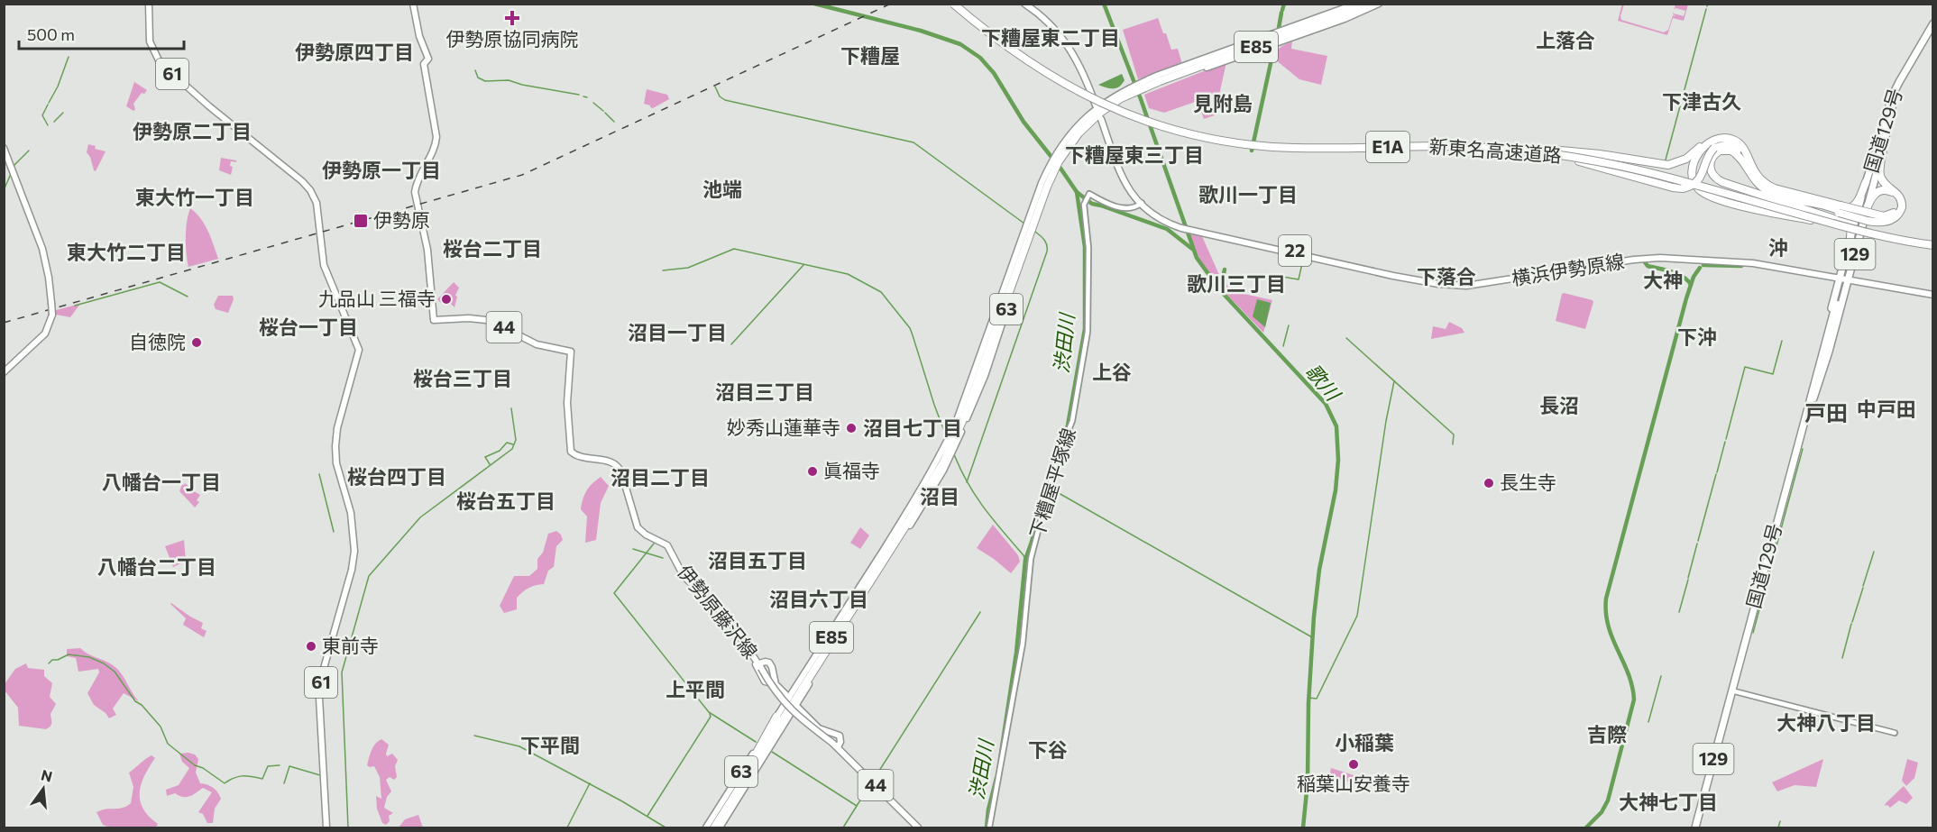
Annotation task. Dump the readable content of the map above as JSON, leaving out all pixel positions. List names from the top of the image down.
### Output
{
  "streets": {
    "highway": [
      "E85",
      "国道129号",
      "E1A",
      "新東名高速道路",
      "129"
    ],
    "main road": [
      "61",
      "22",
      "横浜伊勢原線",
      "63",
      "44",
      "下糟屋平塚線",
      "伊勢原藤沢線"
    ]
  },
  "crossings": [
    ["E85", "63"],
    ["国道129号", "129"],
    ["129", "横浜伊勢原線"],
    ["横浜伊勢原線", "下糟屋平塚線"]
  ],
  "districts": [
    "下糟屋東二丁目",
    "上落合",
    "伊勢原四丁目",
    "下糟屋",
    "下津古久",
    "見附島",
    "伊勢原二丁目",
    "下糟屋東三丁目",
    "伊勢原一丁目",
    "池端",
    "歌川一丁目",
    "東大竹一丁目",
    "沖",
    "桜台二丁目",
    "東大竹二丁目",
    "下落合",
    "大神",
    "歌川三丁目",
    "桜台一丁目",
    "沼目一丁目",
    "下沖",
    "上谷",
    "桜台三丁目",
    "沼目三丁目",
    "長沼",
    "中戸田",
    "戸田",
    "沼目七丁目",
    "桜台四丁目",
    "沼目二丁目",
    "八幡台一丁目",
    "沼目",
    "桜台五丁目",
    "沼目五丁目",
    "八幡台二丁目",
    "沼目六丁目",
    "上平間",
    "大神八丁目",
    "吉際",
    "小稲葉",
    "下平間",
    "下谷",
    "大神七丁目"
  ],
  "water": ["渋田川", "歌川"],
  "places": {
    "health": ["伊勢原協同病院"],
    "transit": ["伊勢原"],
    "other": [
      "九品山 三福寺",
      "自徳院",
      "妙秀山蓮華寺",
      "眞福寺",
      "長生寺",
      "東前寺",
      "稲葉山安養寺"
    ]
  },
  "scale_bar": "500 m",
  "north": "top"
}
